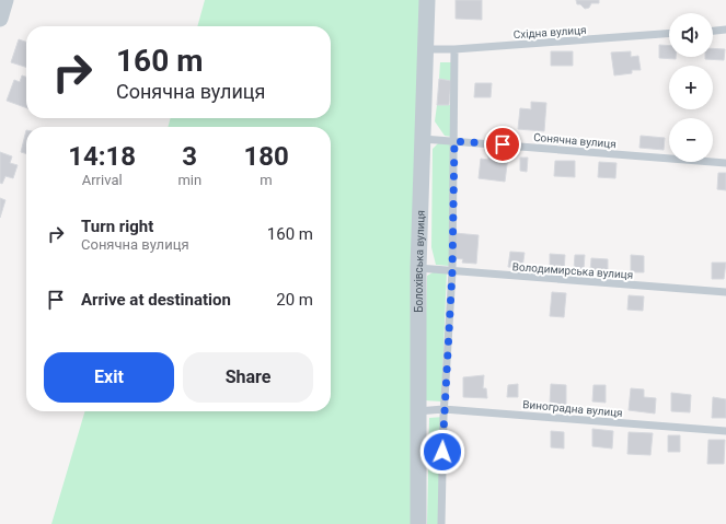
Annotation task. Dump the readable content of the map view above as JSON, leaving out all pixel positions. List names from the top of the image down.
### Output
{
  "streets": {
    "street": ["Болохівська вулиця"],
    "lane": [
      "Східна вулиця",
      "Сонячна вулиця",
      "Володимирська вулиця",
      "Виноградна вулиця"
    ]
  },
  "crossings": [
    ["Східна вулиця", "Болохівська вулиця"],
    ["Сонячна вулиця", "Болохівська вулиця"],
    ["Болохівська вулиця", "Володимирська вулиця"],
    ["Болохівська вулиця", "Виноградна вулиця"]
  ],
  "page": {
    "map_buttons": ["+", "−"],
    "turn": ["160 m", "Сонячна вулиця"],
    "eta": [
      "14:18",
      "Arrival",
      "3",
      "min",
      "180",
      "m"
    ],
    "list": [
      {
        "name": "Turn right",
        "note": "Сонячна вулиця",
        "value": "160 m"
      },
      {
        "name": "Arrive at destination",
        "value": "20 m"
      }
    ],
    "buttons": ["Exit", "Share"]
  }
}
